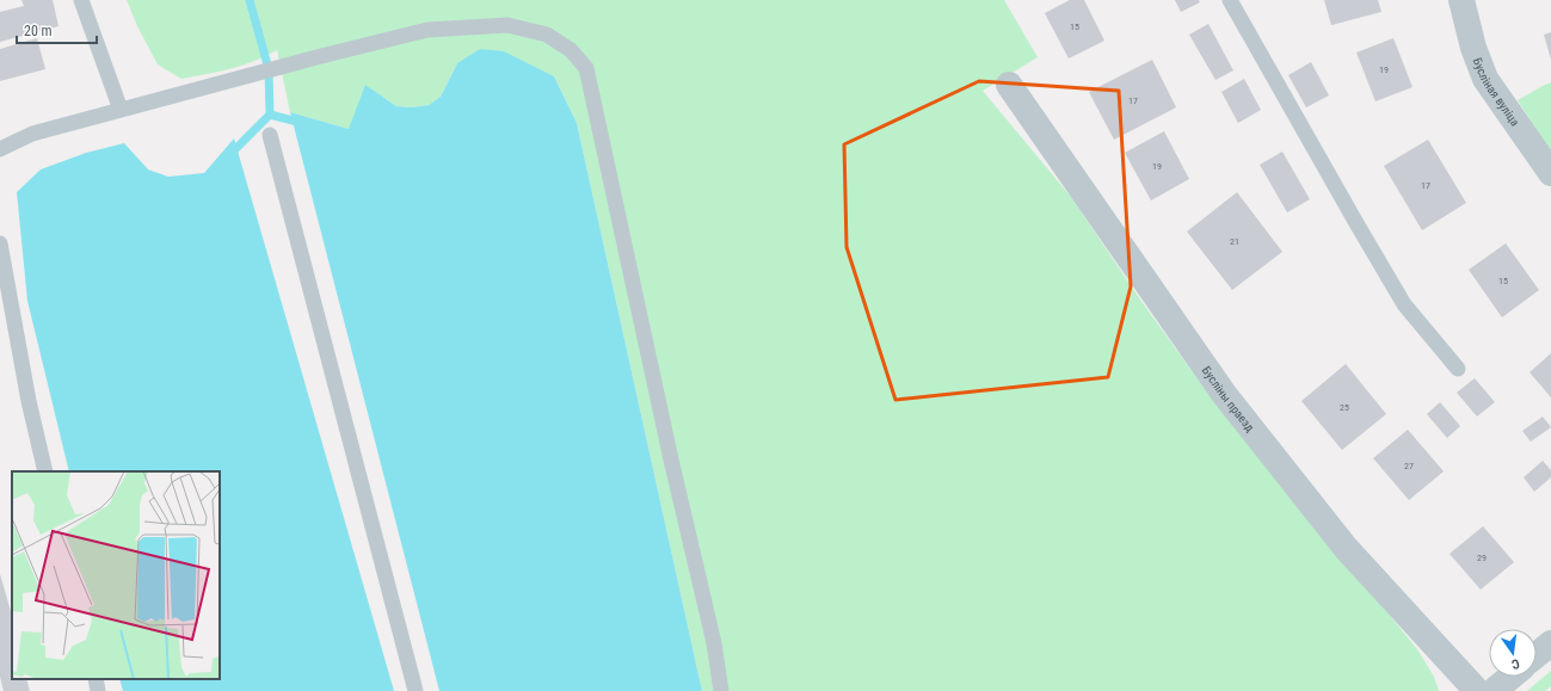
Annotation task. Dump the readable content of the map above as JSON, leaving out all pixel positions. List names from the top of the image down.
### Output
{
  "streets": {
    "street": ["Бусліная вуліца", "Бусліны праезд"]
  },
  "house_numbers": [
    "15",
    "19",
    "17",
    "19",
    "17",
    "21",
    "15",
    "25",
    "27",
    "29"
  ],
  "scale_bar": "20 m",
  "north": "bottom"
}
